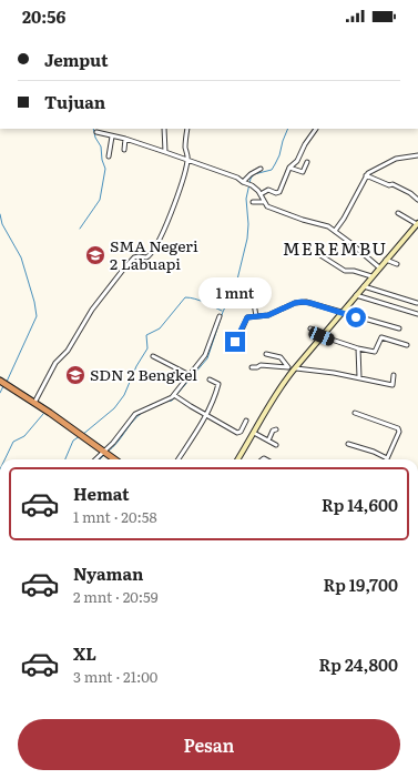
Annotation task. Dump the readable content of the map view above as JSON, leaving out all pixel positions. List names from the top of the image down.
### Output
{
  "districts": ["MEREMBU"],
  "places": {
    "school or university": ["SMA Negeri 2 Labuapi", "SDN 2 Bengkel"]
  },
  "page": {
    "status": "20:56",
    "banner": ["Jemput", "Tujuan"],
    "bubble": "1 mnt",
    "list": [
      {
        "name": "Hemat",
        "note": "1 mnt · 20:58",
        "value": "Rp 14,600"
      },
      {
        "name": "Nyaman",
        "note": "2 mnt · 20:59",
        "value": "Rp 19,700"
      },
      {
        "name": "XL",
        "note": "3 mnt · 21:00",
        "value": "Rp 24,800"
      }
    ],
    "buttons": "Pesan"
  }
}
